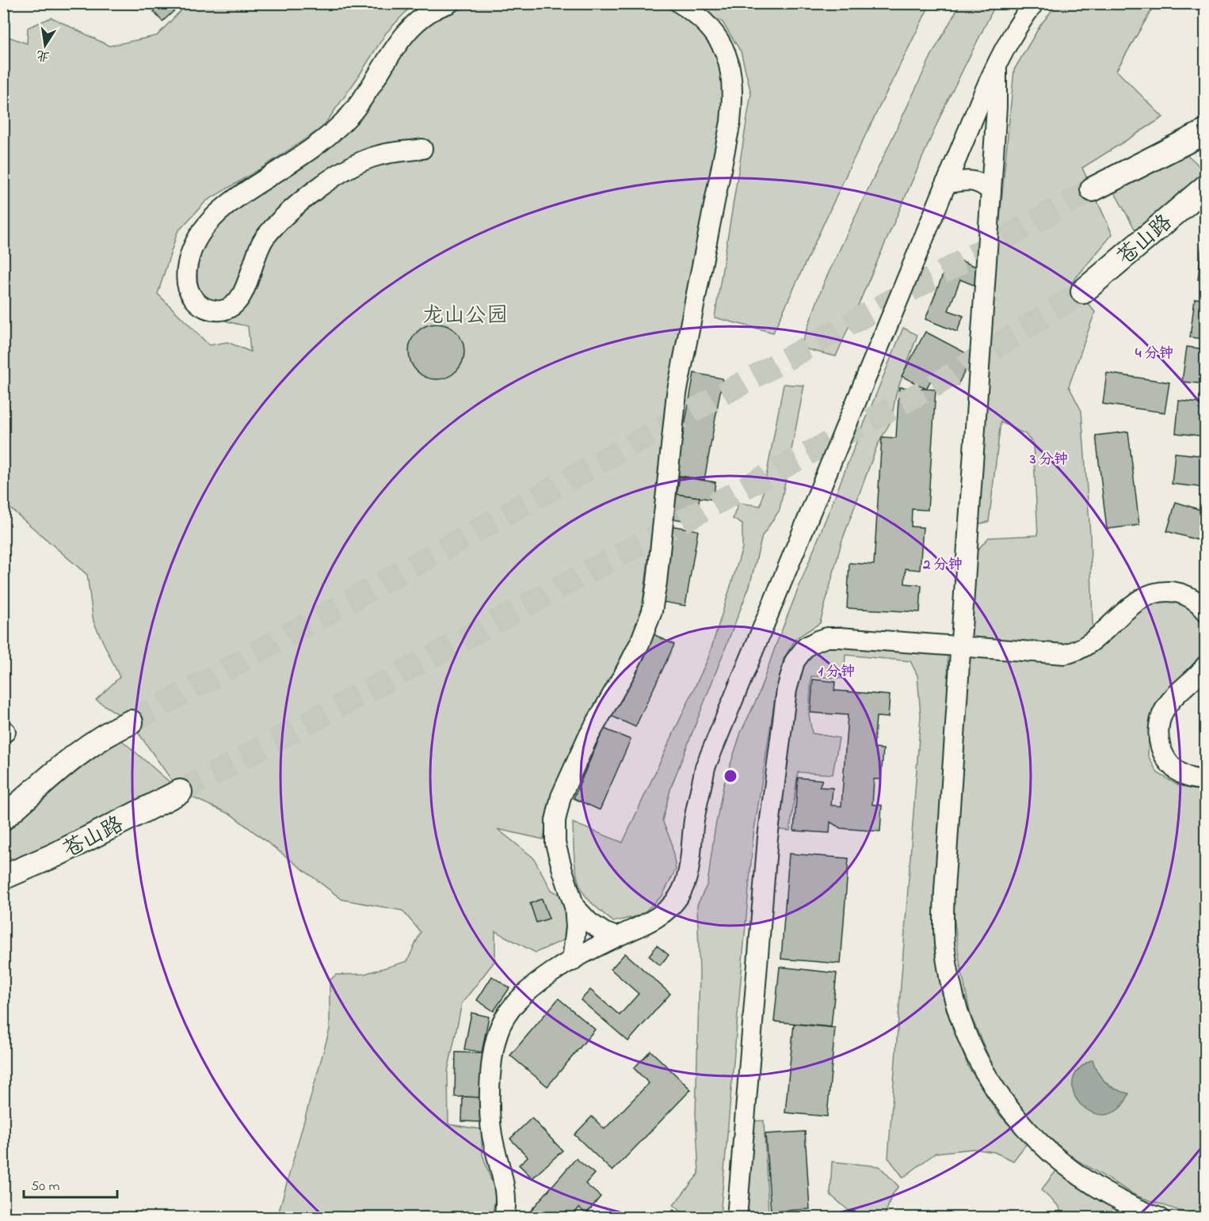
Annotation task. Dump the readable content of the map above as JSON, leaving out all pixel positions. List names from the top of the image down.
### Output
{
  "streets": {
    "main road": ["苍山路"]
  },
  "parks": ["龙山公园"],
  "scale_bar": "50 m",
  "north": "bottom",
  "rings": [
    "4 分钟",
    "3 分钟",
    "2 分钟",
    "1 分钟"
  ]
}
